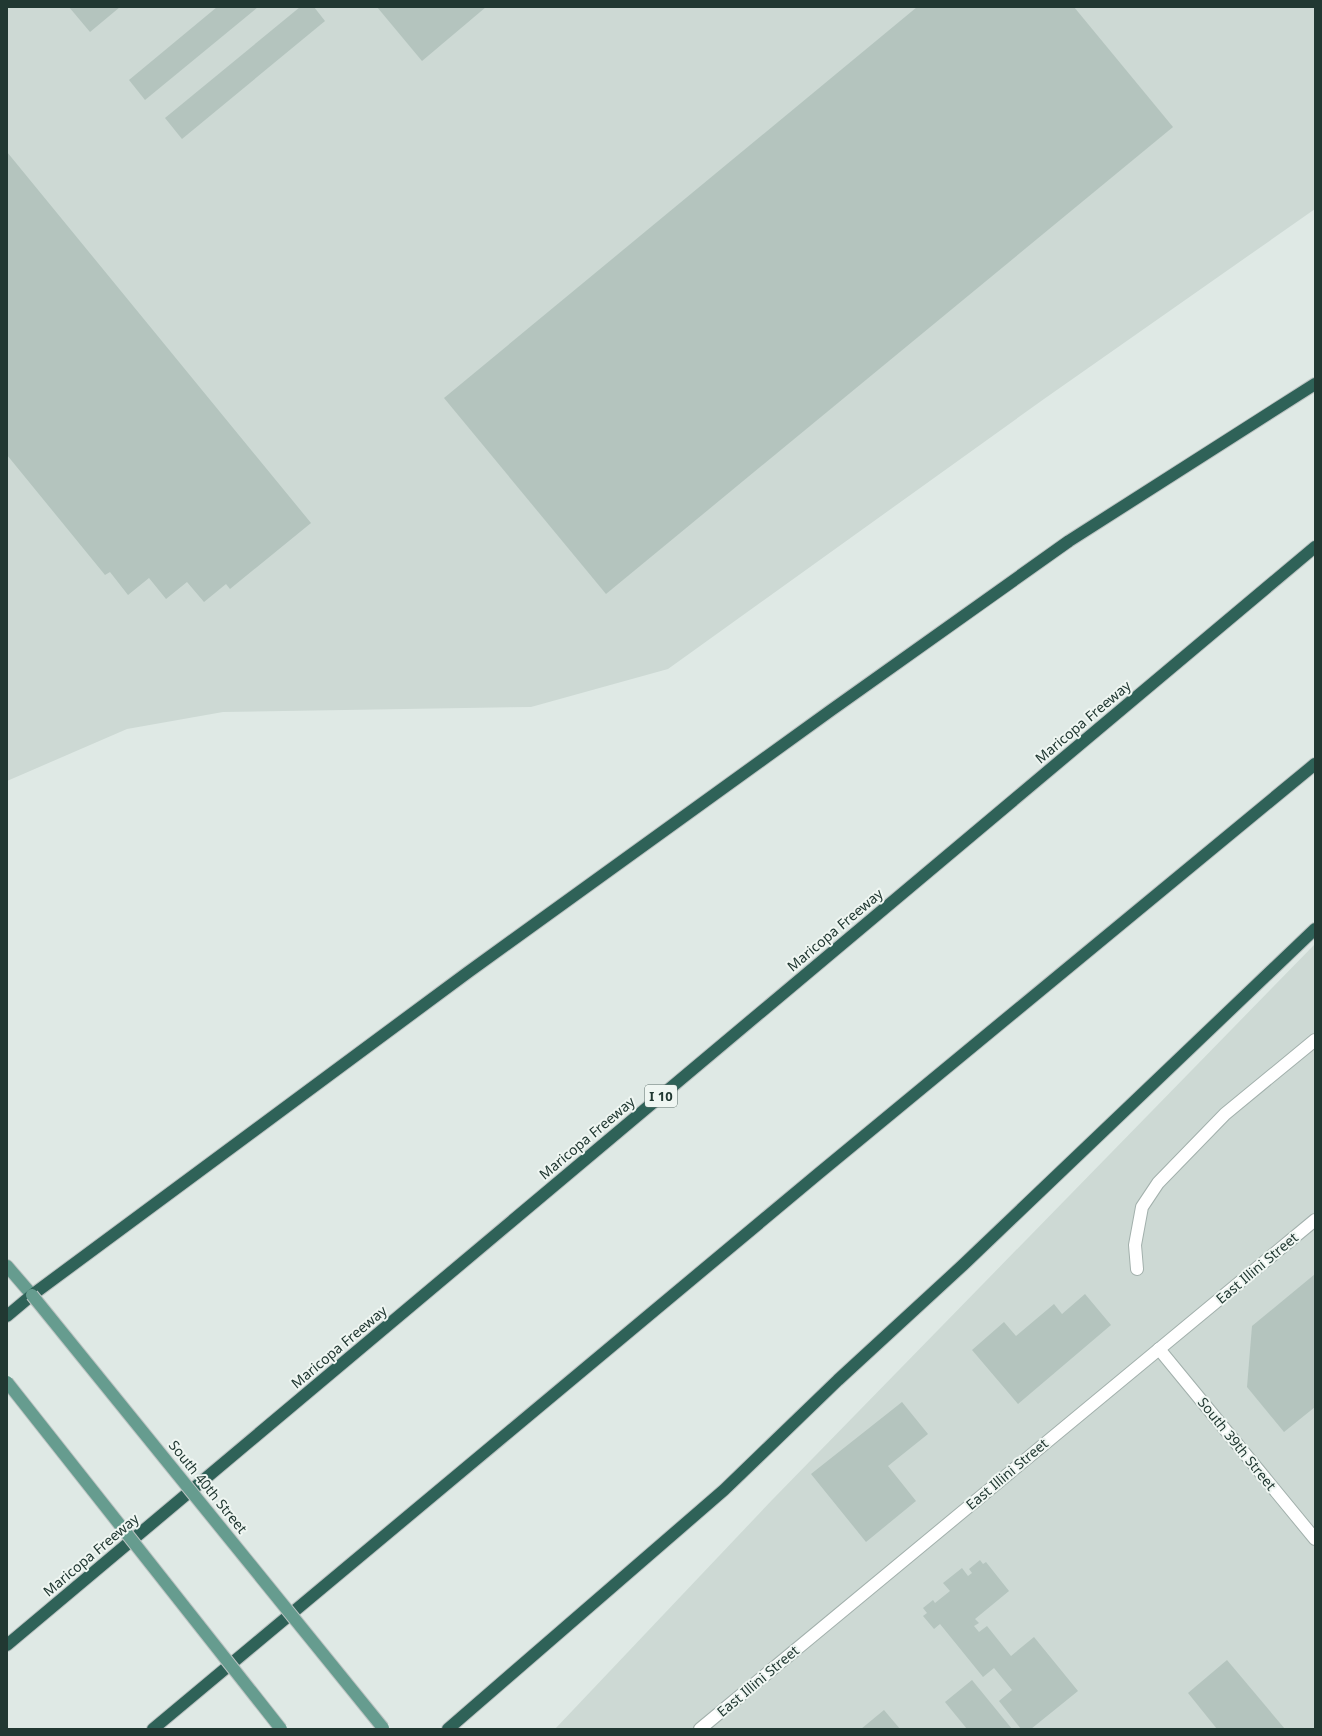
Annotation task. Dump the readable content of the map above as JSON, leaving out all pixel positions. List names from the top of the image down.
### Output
{
  "streets": {
    "highway": ["Maricopa Freeway", "I 10"],
    "main road": ["South 40th Street"],
    "street": ["East Illini Street", "South 39th Street"]
  },
  "crossings": [
    ["East Illini Street", "South 39th Street"]
  ]
}
